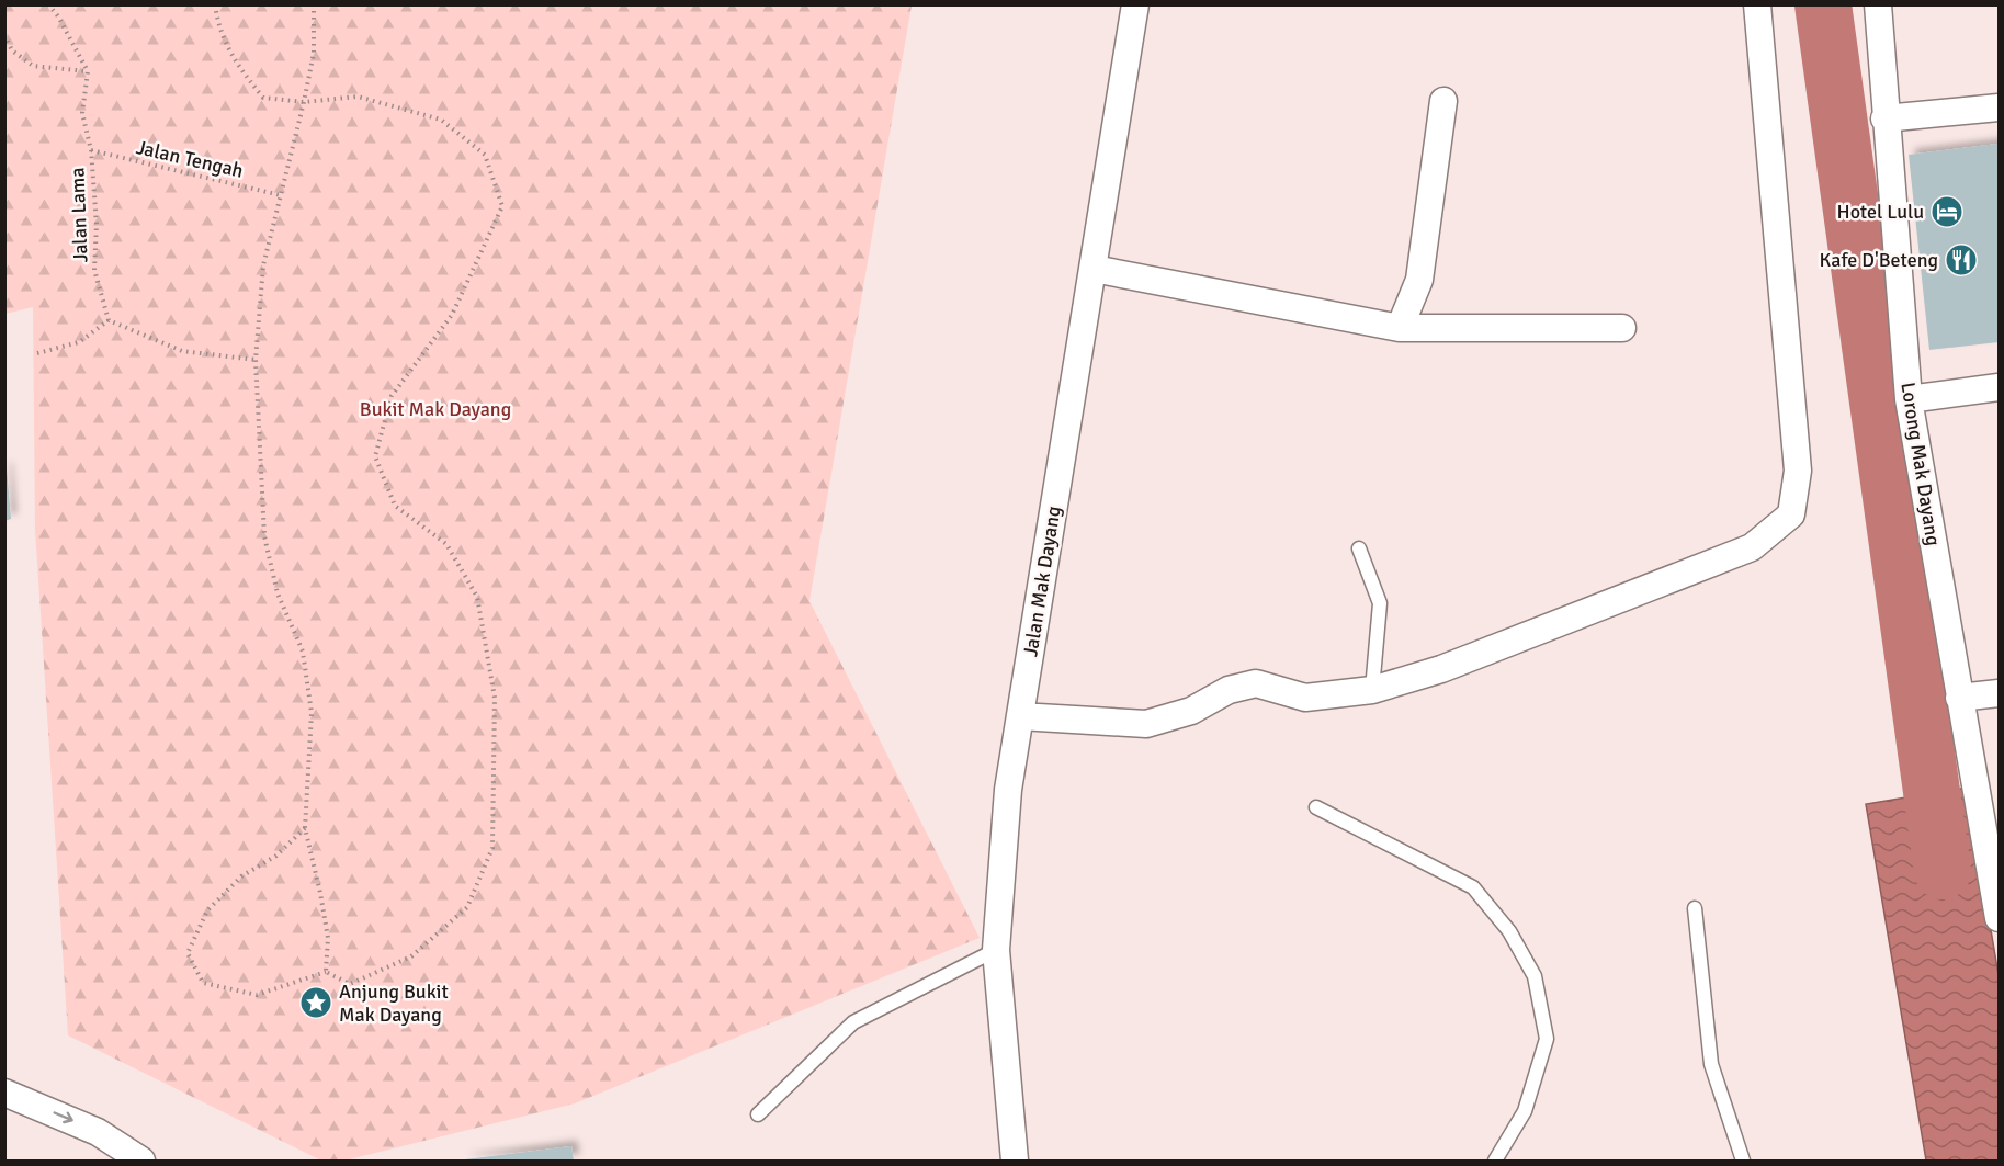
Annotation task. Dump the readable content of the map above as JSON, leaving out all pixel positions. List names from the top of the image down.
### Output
{
  "streets": {
    "street": ["Lorong Mak Dayang", "Jalan Mak Dayang"],
    "path": ["Jalan Tengah", "Jalan Lama"]
  },
  "crossings": [
    ["Jalan Tengah", "Jalan Lama"]
  ],
  "parks": ["Bukit Mak Dayang"],
  "places": {
    "hotel": ["Hotel Lulu"],
    "restaurant": ["Kafe D'Beteng"],
    "place": ["Anjung Bukit Mak Dayang"]
  }
}
